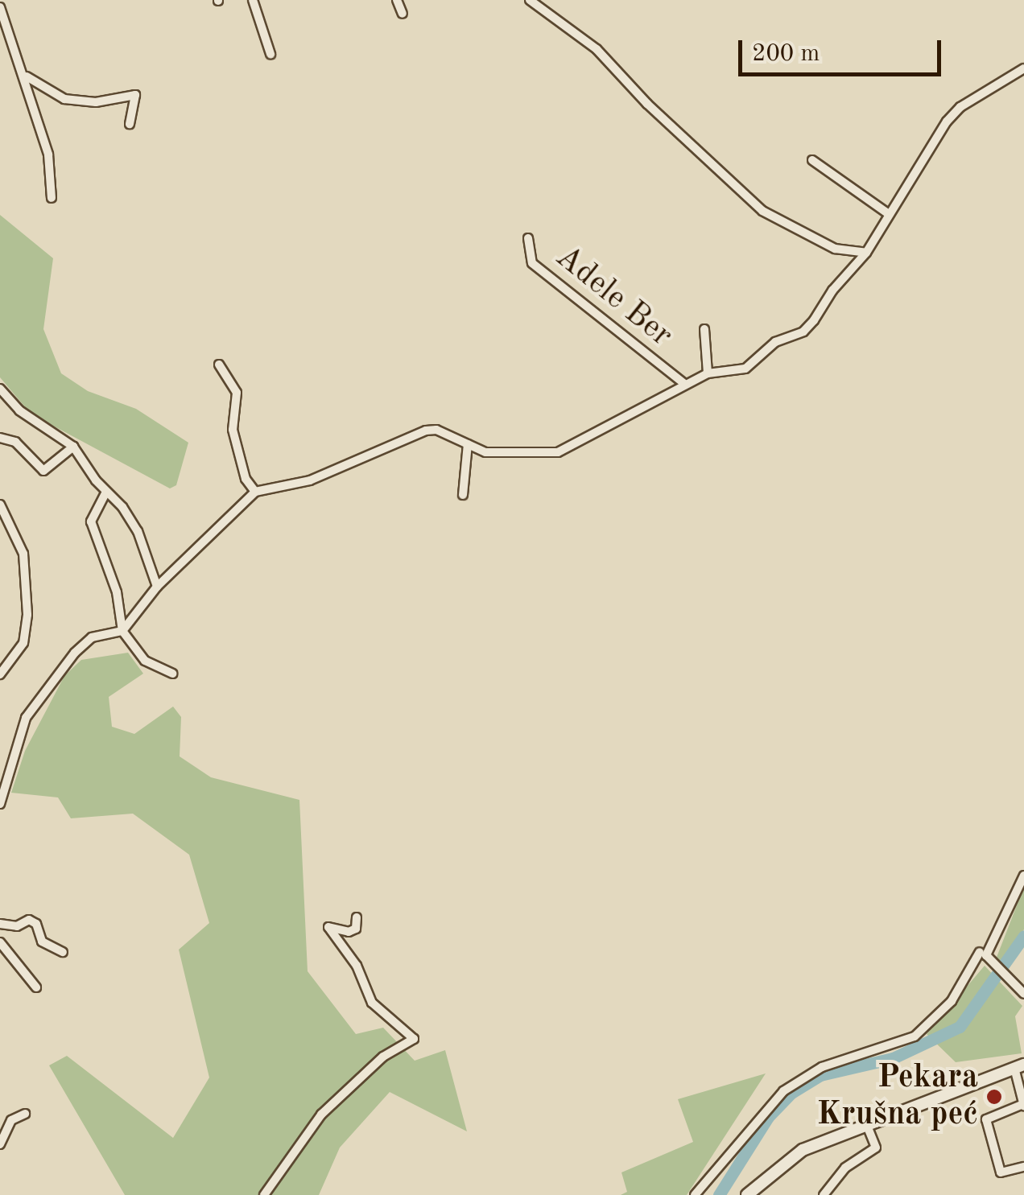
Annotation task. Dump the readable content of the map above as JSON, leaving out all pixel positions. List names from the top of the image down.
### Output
{
  "streets": {
    "street": ["Adele Ber"]
  },
  "places": ["Pekara Krušna peć"],
  "scale_bar": "200 m"
}
